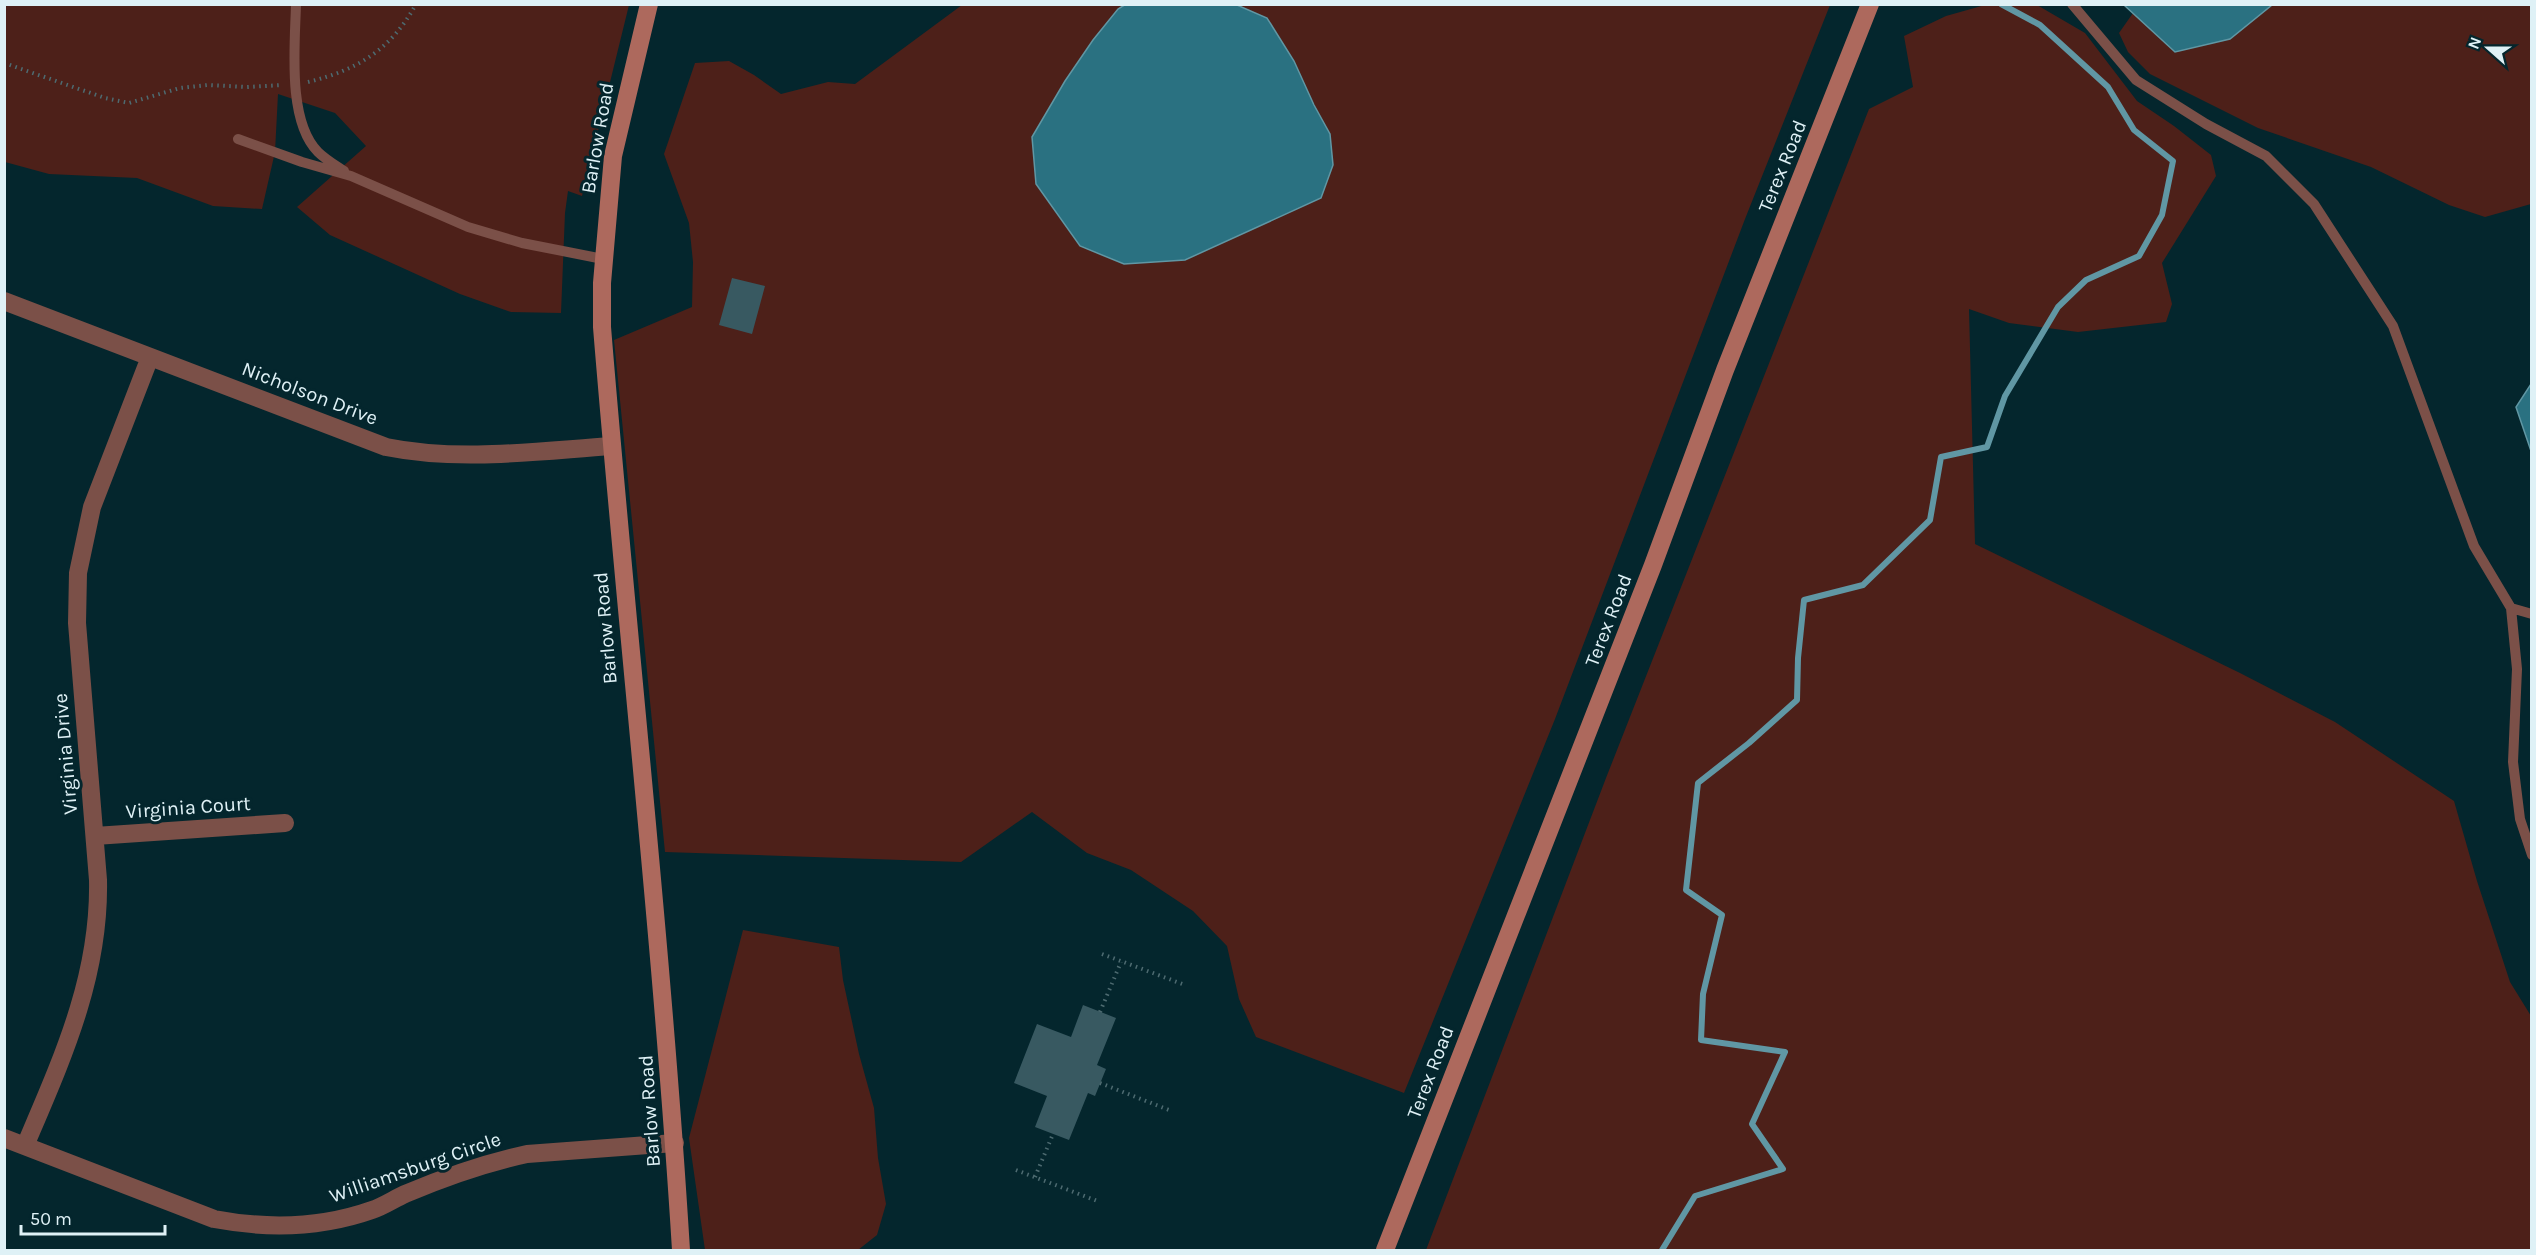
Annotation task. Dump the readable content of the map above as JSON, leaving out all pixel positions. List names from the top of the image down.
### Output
{
  "streets": {
    "main road": ["Barlow Road", "Terex Road"],
    "street": [
      "Nicholson Drive",
      "Virginia Drive",
      "Virginia Court",
      "Williamsburg Circle"
    ]
  },
  "crossings": [
    ["Barlow Road", "Nicholson Drive"],
    ["Barlow Road", "Williamsburg Circle"],
    ["Nicholson Drive", "Virginia Drive"],
    ["Virginia Drive", "Virginia Court"],
    ["Virginia Drive", "Williamsburg Circle"]
  ],
  "scale_bar": "50 m",
  "north": "left"
}
